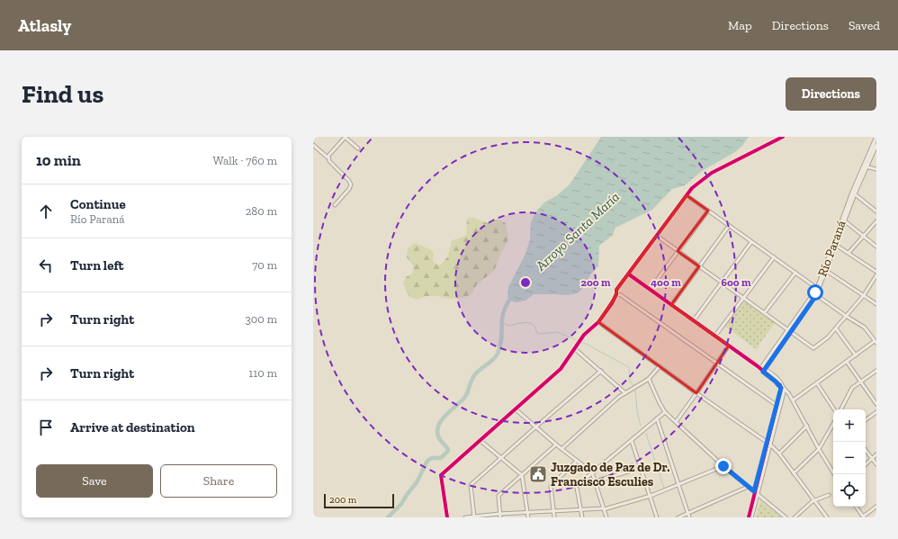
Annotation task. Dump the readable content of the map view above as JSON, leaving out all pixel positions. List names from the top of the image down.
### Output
{
  "streets": {
    "street": ["Río Paraná"]
  },
  "water": ["Arroyo Santa María"],
  "places": {
    "public building": ["Juzgado de Paz de Dr. Francisco Esculies"]
  },
  "scale_bar": "200 m",
  "page": {
    "header": "Atlasly",
    "nav": ["Map", "Directions", "Saved"],
    "buttons": [
      "Directions",
      ["Save", "Share"]
    ],
    "title": "Find us",
    "heading": ["10 min", "Walk · 760 m"],
    "list": [
      ["Continue", "Río Paraná", "280 m"],
      ["Turn left", "70 m"],
      ["Turn right", "300 m"],
      ["Turn right", "110 m"],
      "Arrive at destination"
    ],
    "map_buttons": ["+", "−"],
    "scale": "200 m"
  },
  "rings": ["200 m", "400 m", "600 m"]
}
